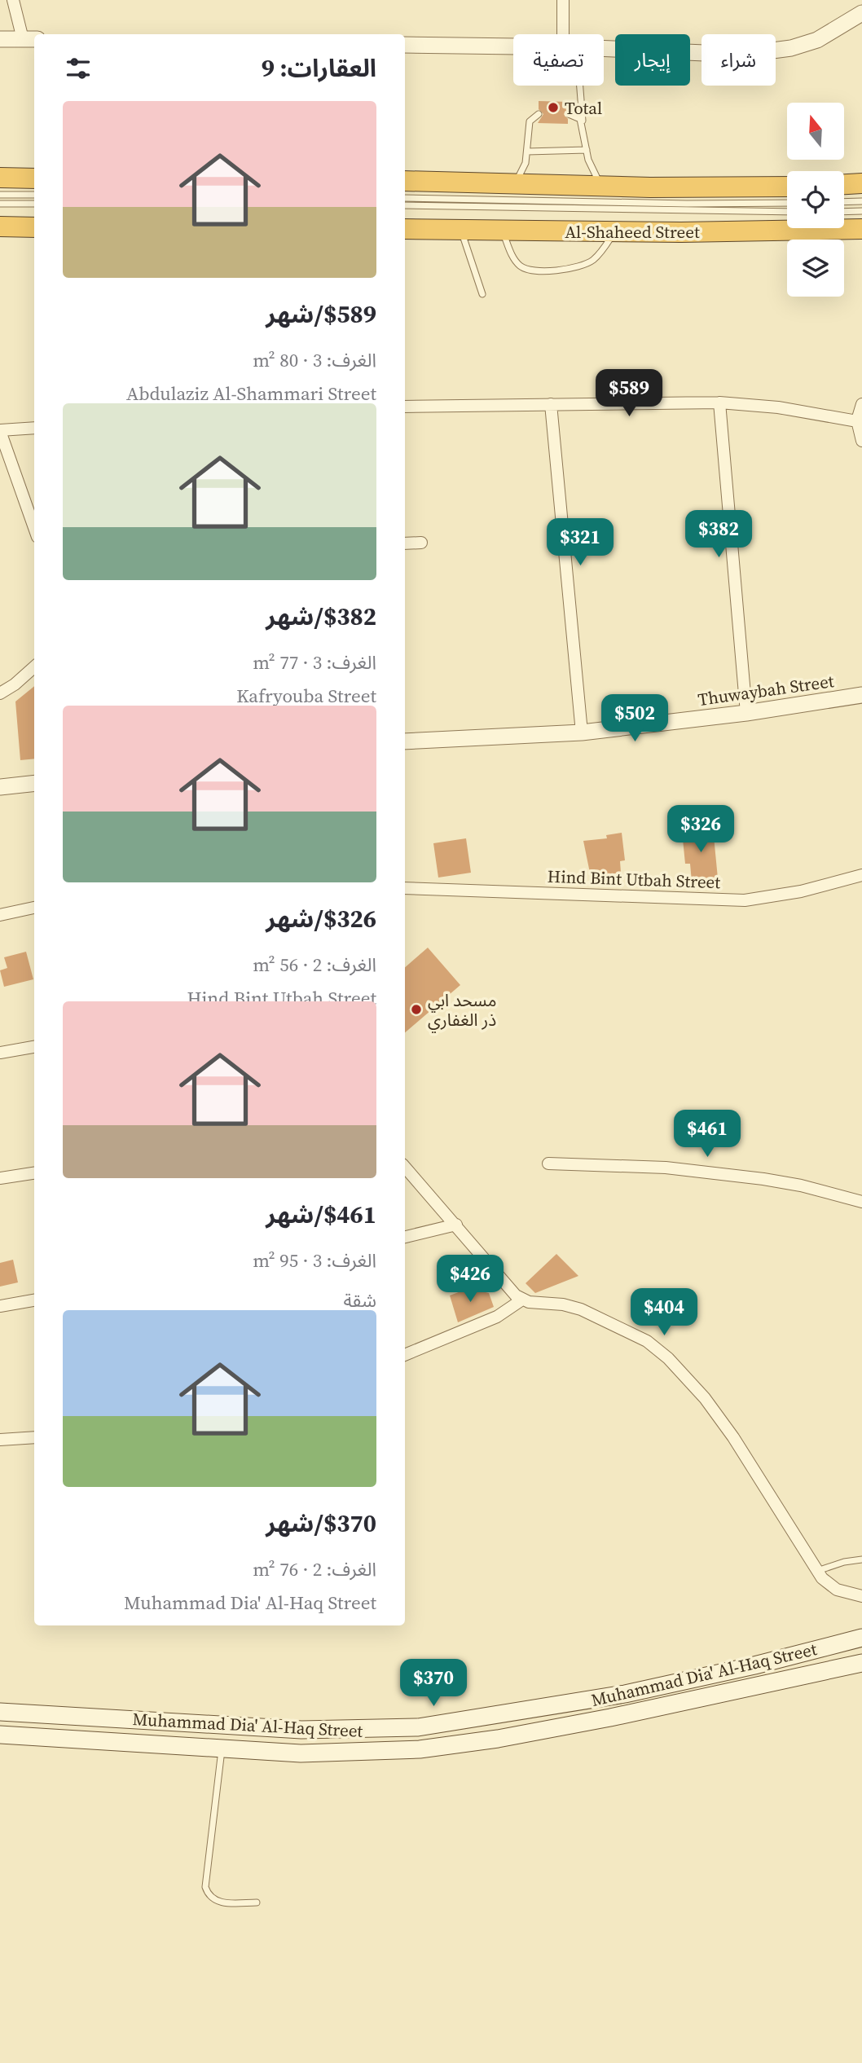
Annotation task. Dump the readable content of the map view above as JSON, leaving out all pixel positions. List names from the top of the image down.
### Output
{
  "streets": {
    "highway": ["Al-Shaheed Street"],
    "main road": ["Muhammad Dia' Al-Haq Street"],
    "street": ["Thuwaybah Street", "Hind Bint Utbah Street"]
  },
  "places": ["Total", "مسحد ابي ذر الغفاري"],
  "north": "top",
  "page": {
    "chip": ["شراء", "إيجار", "تصفية"],
    "heading": "العقارات: 9",
    "list": [
      {
        "name": "$589/شهر",
        "note": "الغرف: 3 · 80 m² · Abdulaziz Al-Shammari Street"
      },
      {
        "name": "$382/شهر",
        "note": "الغرف: 3 · 77 m² · Kafryouba Street"
      },
      {
        "name": "$326/شهر",
        "note": "الغرف: 2 · 56 m² · Hind Bint Utbah Street"
      },
      {
        "name": "$461/شهر",
        "note": "الغرف: 3 · 95 m² · شقة"
      },
      {
        "name": "$370/شهر",
        "note": "الغرف: 2 · 76 m² · Muhammad Dia' Al-Haq Street"
      }
    ],
    "price": [
      "$589",
      "$382",
      "$321",
      "$502",
      "$326",
      "$461",
      "$426",
      "$404",
      "$370"
    ]
  }
}
